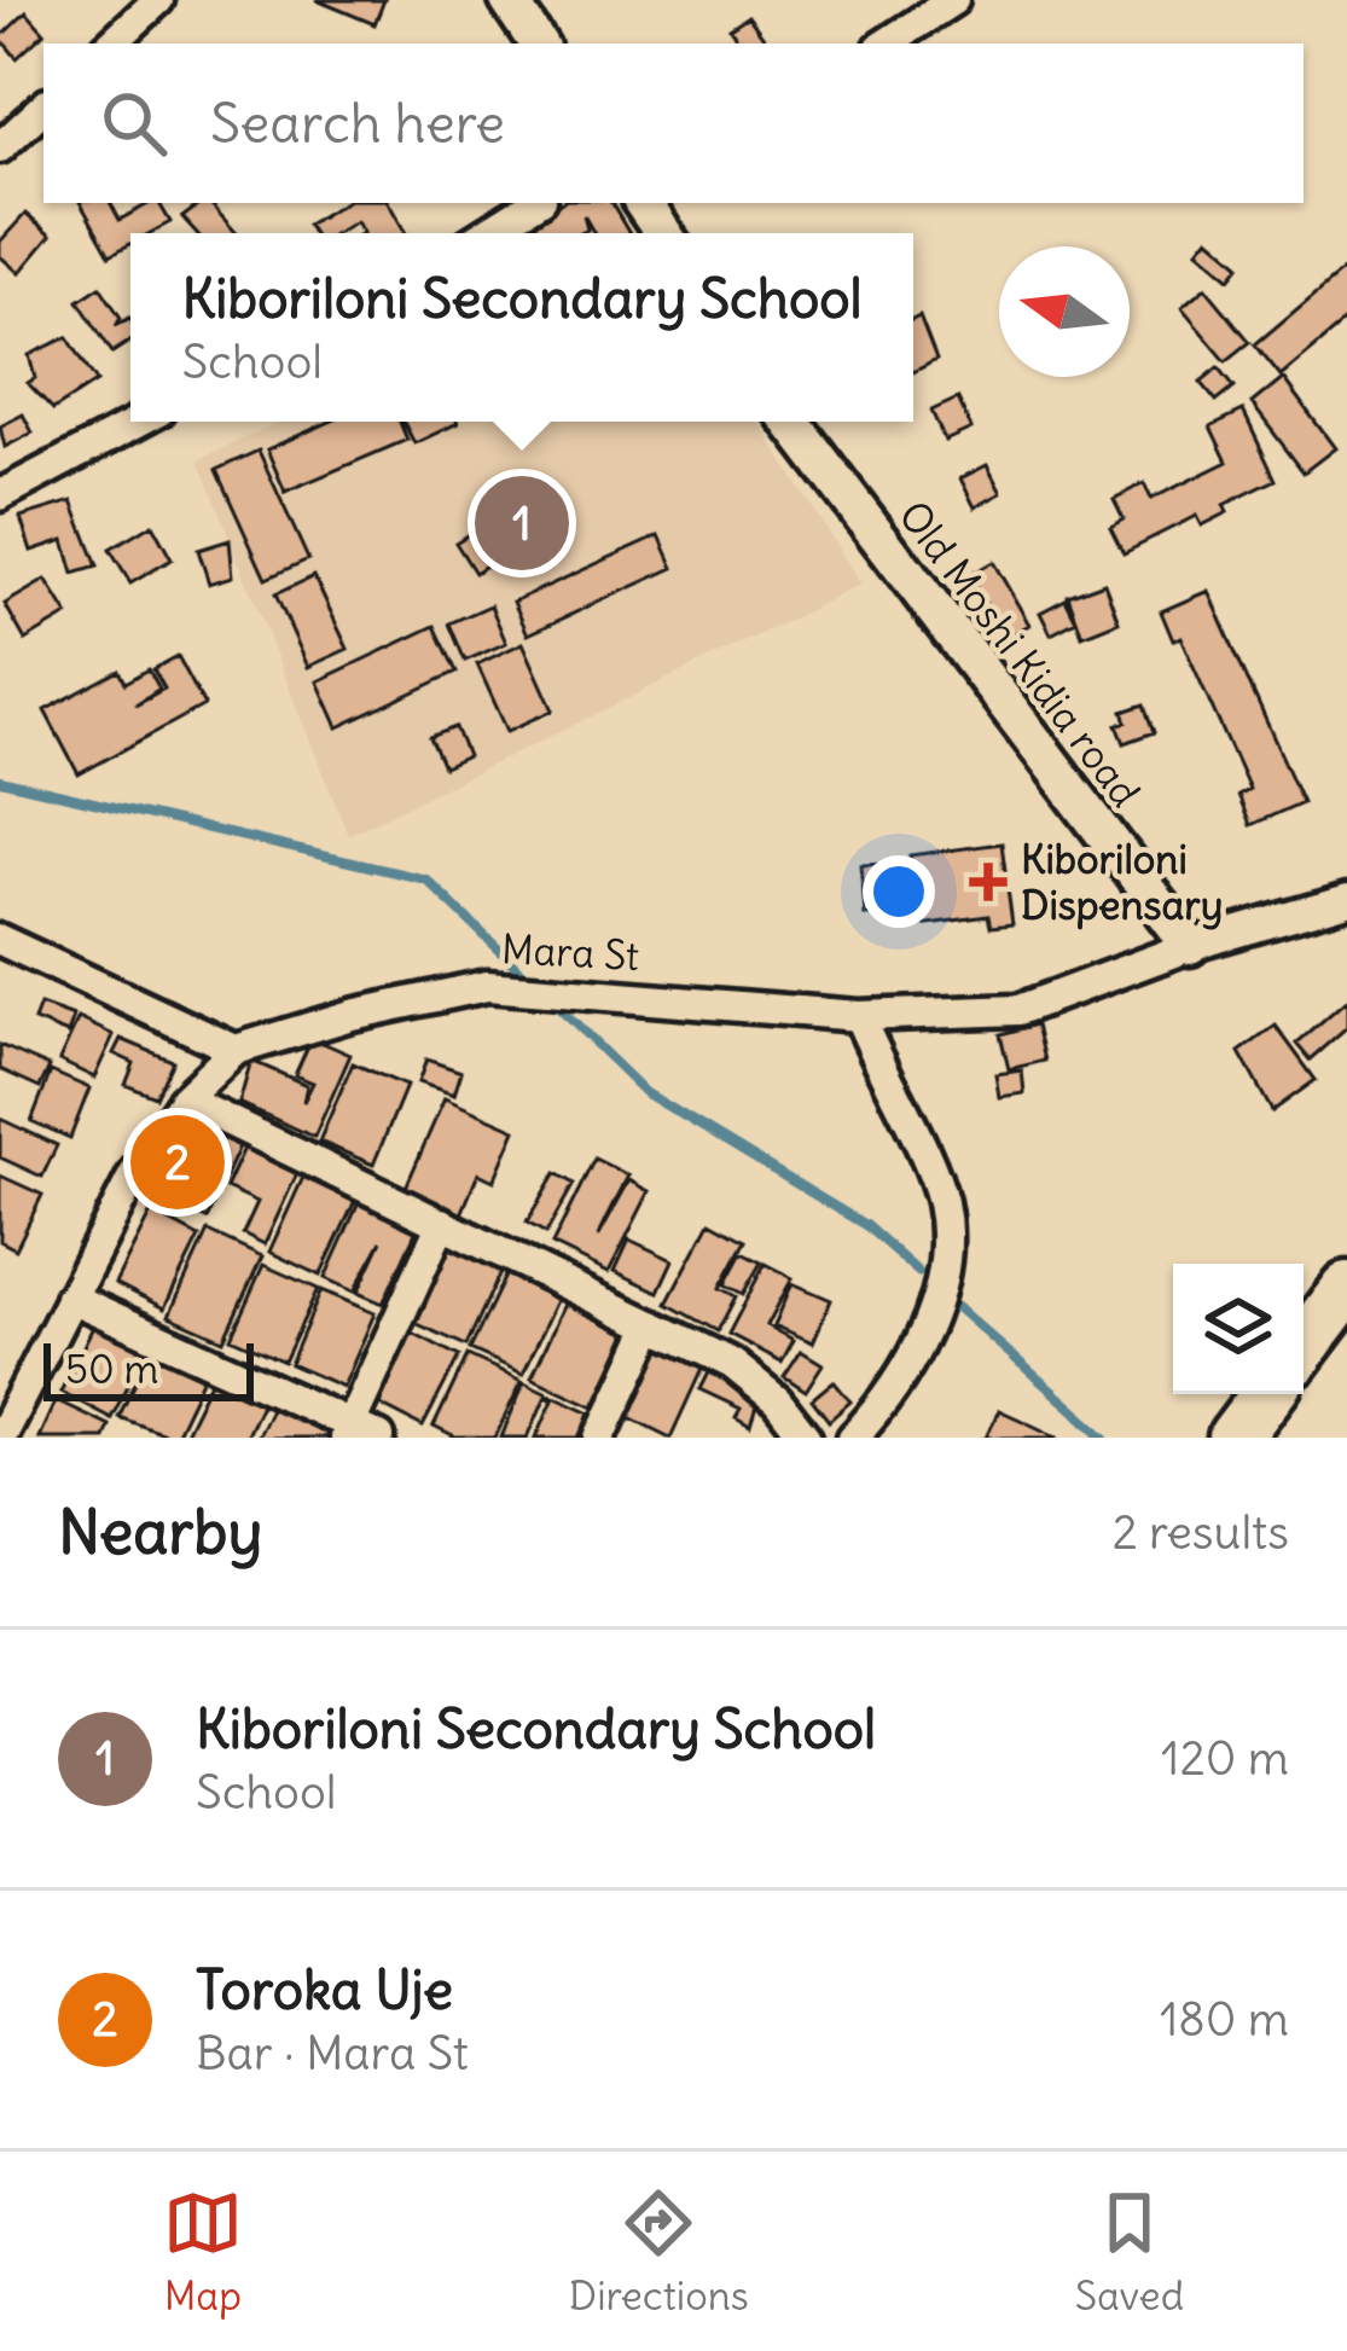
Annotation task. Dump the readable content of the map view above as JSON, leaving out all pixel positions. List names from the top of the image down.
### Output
{
  "streets": {
    "street": ["Old Moshi Kidia road", "Mara St"]
  },
  "crossings": [
    ["Old Moshi Kidia road", "Mara St"]
  ],
  "places": {
    "health": ["Kiboriloni Dispensary"]
  },
  "scale_bar": "50 m",
  "north": "left",
  "page": {
    "search": "Search here",
    "popup": ["Kiboriloni Secondary School", "School"],
    "pins": ["1", "2"],
    "scale": "50 m",
    "heading": ["Nearby", "2 results"],
    "list": [
      {
        "mark": "1",
        "name": "Kiboriloni Secondary School",
        "note": "School",
        "value": "120 m"
      },
      {
        "mark": "2",
        "name": "Toroka Uje",
        "note": "Bar · Mara St",
        "value": "180 m"
      }
    ],
    "nav": ["Map", "Directions", "Saved"]
  }
}
